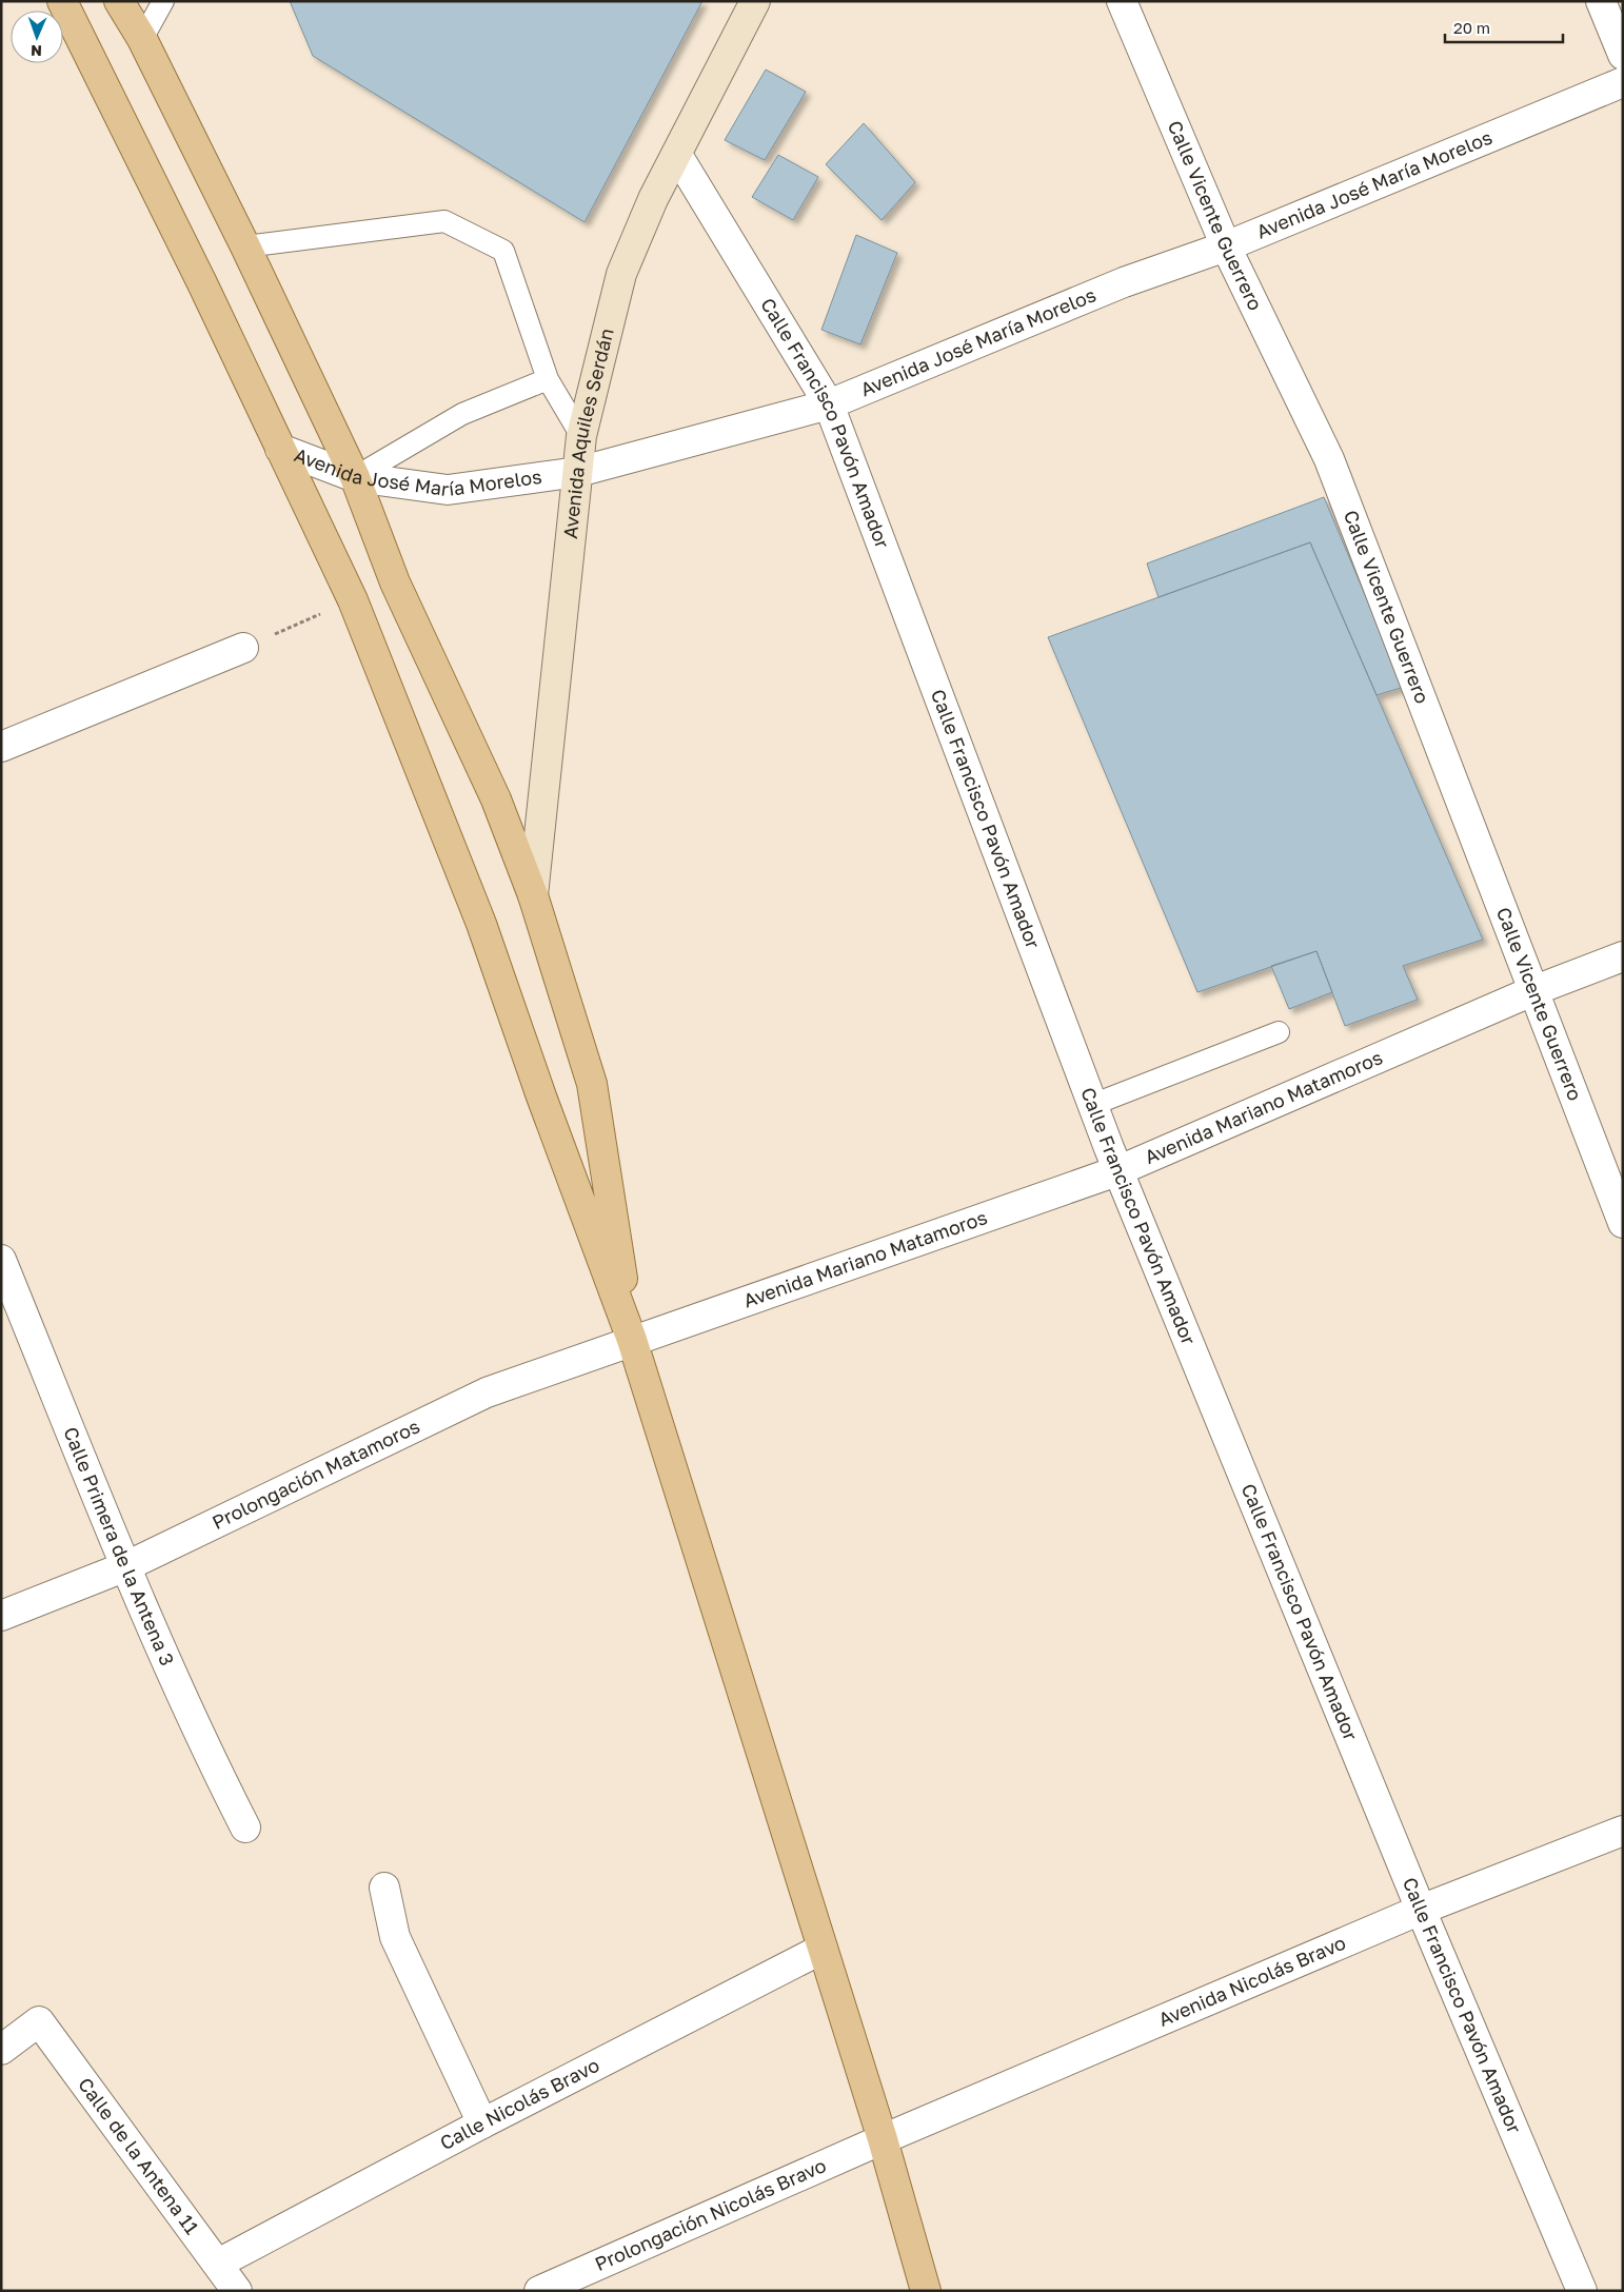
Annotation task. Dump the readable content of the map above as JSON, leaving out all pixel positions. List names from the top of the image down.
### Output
{
  "streets": {
    "street": [
      "Avenida José María Morelos",
      "Calle Vicente Guerrero",
      "Calle Francisco Pavón Amador",
      "Avenida Aquiles Serdán",
      "Avenida Mariano Matamoros",
      "Prolongación Matamoros",
      "Calle Primera de la Antena 3",
      "Avenida Nicolás Bravo",
      "Calle Nicolás Bravo",
      "Calle de la Antena 11",
      "Prolongación Nicolás Bravo"
    ]
  },
  "crossings": [
    ["Avenida José María Morelos", "Calle Vicente Guerrero"],
    ["Avenida José María Morelos", "Calle Francisco Pavón Amador"],
    ["Avenida José María Morelos", "Avenida Aquiles Serdán"],
    ["Calle Vicente Guerrero", "Avenida Mariano Matamoros"],
    ["Calle Francisco Pavón Amador", "Avenida Aquiles Serdán"],
    ["Calle Francisco Pavón Amador", "Avenida Mariano Matamoros"],
    ["Calle Francisco Pavón Amador", "Avenida Nicolás Bravo"],
    ["Avenida Mariano Matamoros", "Prolongación Matamoros"],
    ["Prolongación Matamoros", "Calle Primera de la Antena 3"],
    ["Avenida Nicolás Bravo", "Prolongación Nicolás Bravo"],
    ["Calle Nicolás Bravo", "Calle de la Antena 11"]
  ],
  "scale_bar": "20 m",
  "north": "bottom"
}
